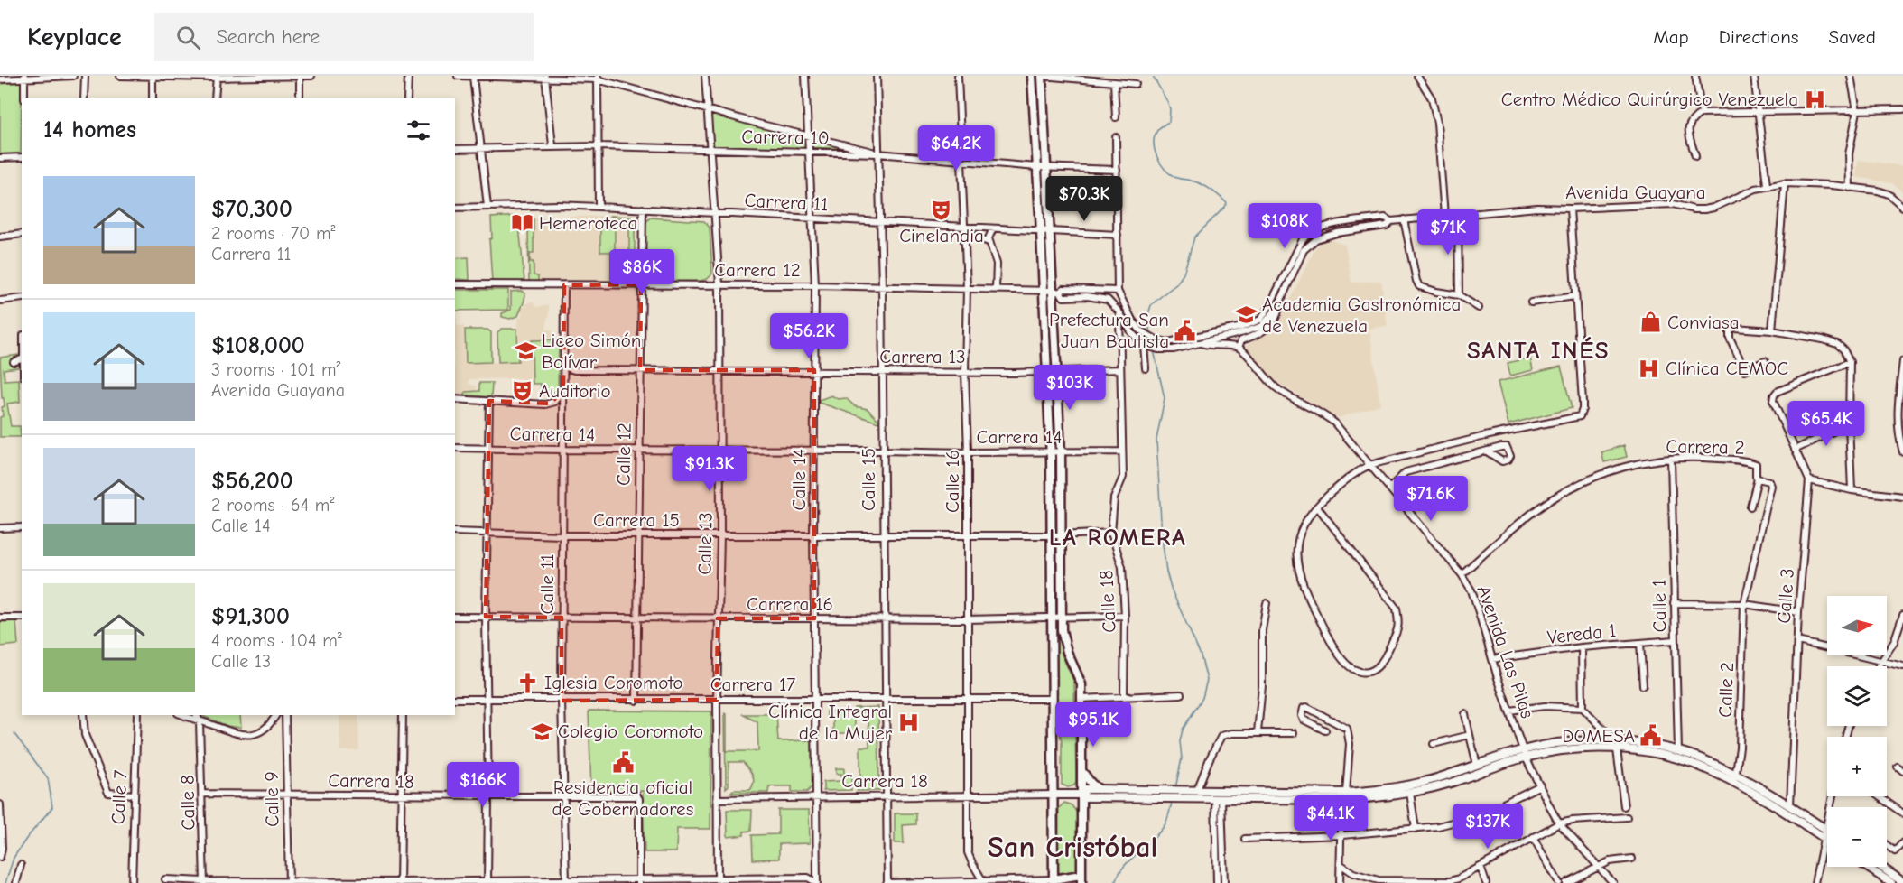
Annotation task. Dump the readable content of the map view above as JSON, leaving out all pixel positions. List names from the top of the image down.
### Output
{
  "streets": {
    "street": [
      "Carrera 10",
      "Avenida Guayana",
      "Carrera 11",
      "Carrera 12",
      "Carrera 13",
      "Carrera 14",
      "Carrera 2",
      "Calle 12",
      "Calle 14",
      "Calle 15",
      "Calle 16",
      "Carrera 15",
      "Calle 13",
      "Calle 11",
      "Calle 3",
      "Calle 18",
      "Carrera 16",
      "Calle 1",
      "Vereda 1",
      "Avenida Las Pilas",
      "Carrera 17",
      "Calle 2",
      "Carrera 18",
      "Calle 7",
      "Calle 9",
      "Calle 8"
    ]
  },
  "crossings": [
    ["Carrera 10", "Calle 14"],
    ["Carrera 10", "Calle 15"],
    ["Carrera 10", "Calle 16"],
    ["Carrera 10", "Calle 13"],
    ["Avenida Guayana", "Carrera 12"],
    ["Carrera 11", "Calle 12"],
    ["Carrera 11", "Calle 14"],
    ["Carrera 11", "Calle 15"],
    ["Carrera 11", "Calle 16"],
    ["Carrera 11", "Calle 13"],
    ["Carrera 12", "Calle 12"],
    ["Carrera 12", "Calle 14"],
    ["Carrera 12", "Calle 15"],
    ["Carrera 12", "Calle 16"],
    ["Carrera 12", "Calle 13"],
    ["Carrera 12", "Calle 11"],
    ["Carrera 12", "Calle 18"],
    ["Carrera 13", "Calle 12"],
    ["Carrera 13", "Calle 14"],
    ["Carrera 13", "Calle 15"],
    ["Carrera 13", "Calle 16"],
    ["Carrera 13", "Calle 13"],
    ["Carrera 13", "Calle 11"],
    ["Carrera 13", "Calle 18"],
    ["Carrera 14", "Calle 12"],
    ["Carrera 14", "Calle 14"],
    ["Carrera 14", "Calle 15"],
    ["Carrera 14", "Calle 16"],
    ["Carrera 14", "Calle 13"],
    ["Carrera 14", "Calle 11"],
    ["Carrera 14", "Calle 18"],
    ["Carrera 2", "Calle 1"],
    ["Carrera 2", "Avenida Las Pilas"],
    ["Carrera 2", "Calle 2"],
    ["Calle 12", "Carrera 15"],
    ["Calle 12", "Carrera 16"],
    ["Calle 12", "Carrera 17"],
    ["Calle 14", "Carrera 15"],
    ["Calle 14", "Carrera 16"],
    ["Calle 14", "Carrera 17"],
    ["Calle 14", "Carrera 18"],
    ["Calle 15", "Carrera 15"],
    ["Calle 15", "Carrera 16"],
    ["Calle 15", "Carrera 17"],
    ["Calle 15", "Carrera 18"],
    ["Calle 16", "Carrera 15"],
    ["Calle 16", "Carrera 16"],
    ["Calle 16", "Carrera 17"],
    ["Calle 16", "Carrera 18"],
    ["Carrera 15", "Calle 13"],
    ["Carrera 15", "Calle 11"],
    ["Carrera 15", "Calle 18"],
    ["Calle 13", "Carrera 16"],
    ["Calle 13", "Carrera 17"],
    ["Calle 13", "Carrera 18"],
    ["Calle 11", "Carrera 16"],
    ["Calle 11", "Carrera 17"],
    ["Calle 11", "Carrera 18"],
    ["Calle 18", "Carrera 16"],
    ["Calle 1", "Vereda 1"],
    ["Vereda 1", "Avenida Las Pilas"],
    ["Carrera 18", "Calle 9"],
    ["Carrera 18", "Calle 8"]
  ],
  "districts": ["SANTA INÉS", "LA ROMERA", "San Cristóbal"],
  "places": {
    "hospital": ["Centro Médico Quirúrgico Venezuela", "Clínica CEMOC", "Clínica Integral de la Mujer"],
    "theatre": ["Cinelandia", "Auditorio"],
    "library": ["Hemeroteca"],
    "school or university": ["Academia Gastronómica de Venezuela", "Liceo Simón Bolívar", "Colegio Coromoto"],
    "shop": ["Conviasa"],
    "public building": ["Prefectura San Juan Bautista", "DOMESA", "Residencia oficial de Gobernadores"],
    "church": ["Iglesia Coromoto"]
  },
  "north": "right",
  "page": {
    "header": "Keyplace",
    "search": "Search here",
    "nav": ["Map", "Directions", "Saved"],
    "heading": "14 homes",
    "price": [
      "$64.2K",
      "$70.3K",
      "$108K",
      "$71K",
      "$86K",
      "$56.2K",
      "$103K",
      "$65.4K",
      "$91.3K",
      "$71.6K",
      "$95.1K",
      "$166K",
      "$44.1K",
      "$137K"
    ],
    "list": [
      {
        "name": "$70,300",
        "note": "2 rooms · 70 m² · Carrera 11"
      },
      {
        "name": "$108,000",
        "note": "3 rooms · 101 m² · Avenida Guayana"
      },
      {
        "name": "$56,200",
        "note": "2 rooms · 64 m² · Calle 14"
      },
      {
        "name": "$91,300",
        "note": "4 rooms · 104 m² · Calle 13"
      }
    ],
    "map_buttons": ["+", "−"]
  }
}
